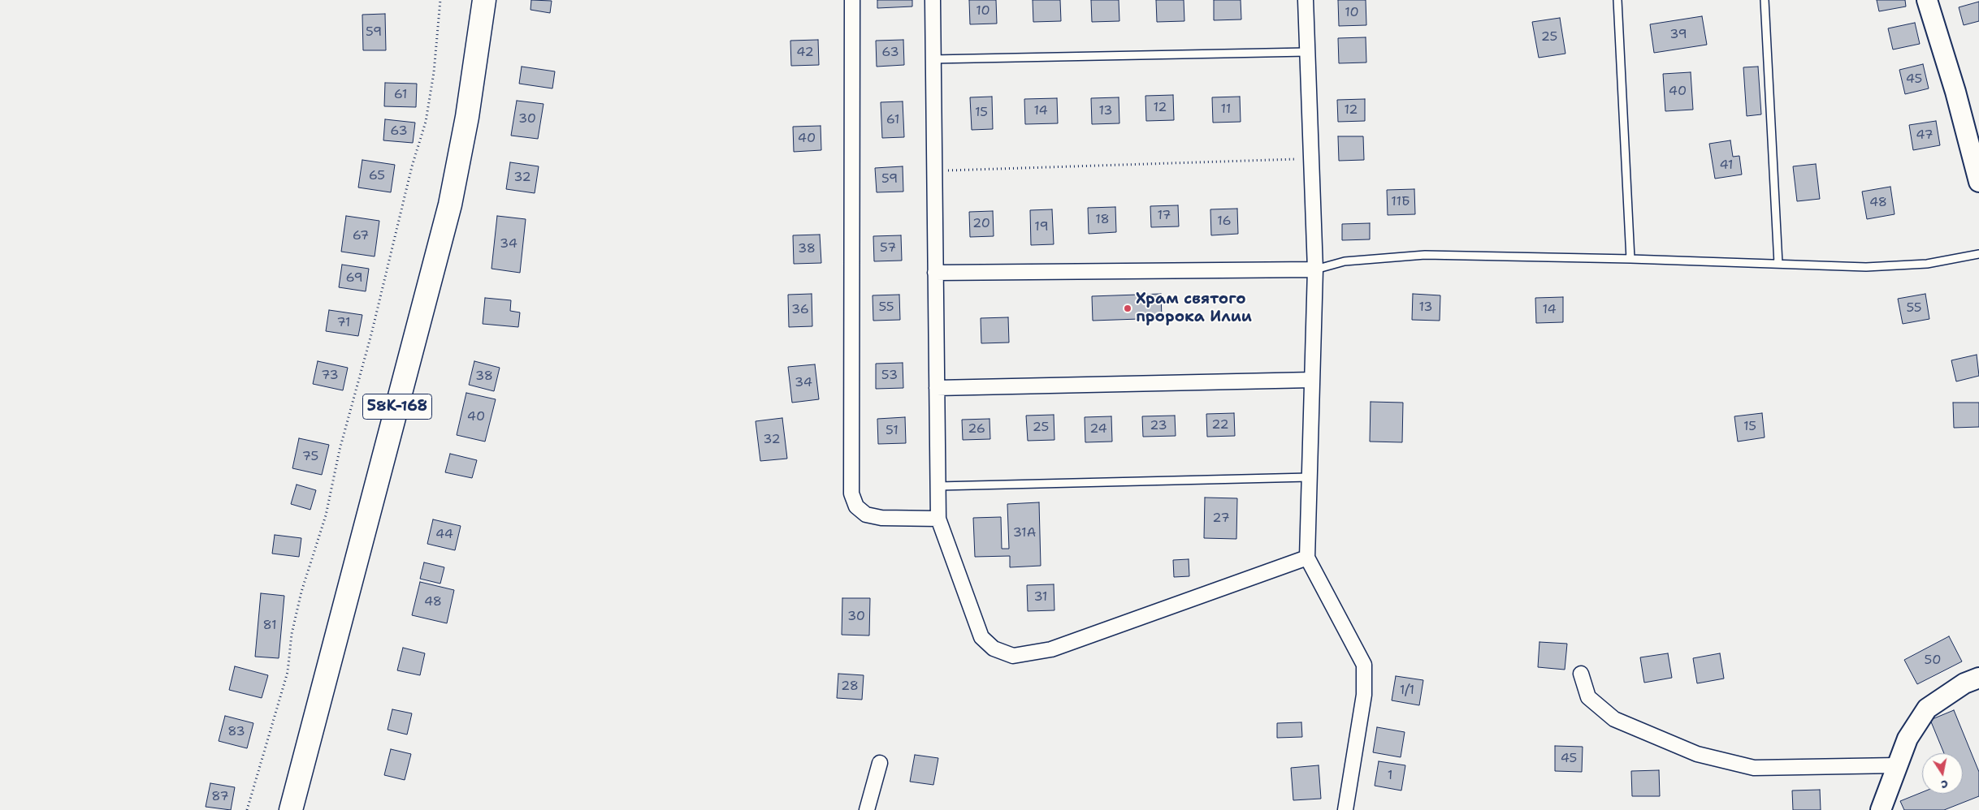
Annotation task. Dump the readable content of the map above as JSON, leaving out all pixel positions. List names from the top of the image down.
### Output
{
  "streets": {
    "main road": ["58К-168"]
  },
  "places": ["Храм святого пророка Илии"],
  "house_numbers": [
    "10",
    "10",
    "59",
    "39",
    "25",
    "42",
    "63",
    "45",
    "40",
    "61",
    "12",
    "11",
    "12",
    "14",
    "13",
    "15",
    "30",
    "61",
    "63",
    "47",
    "40",
    "41",
    "65",
    "32",
    "59",
    "11Б",
    "48",
    "17",
    "18",
    "16",
    "20",
    "19",
    "67",
    "34",
    "57",
    "38",
    "69",
    "55",
    "13",
    "55",
    "36",
    "14",
    "71",
    "73",
    "53",
    "38",
    "34",
    "40",
    "22",
    "23",
    "15",
    "25",
    "26",
    "24",
    "51",
    "32",
    "75",
    "27",
    "31А",
    "44",
    "31",
    "48",
    "30",
    "81",
    "50",
    "28",
    "1/1",
    "83",
    "45",
    "1",
    "87"
  ],
  "north": "bottom"
}
